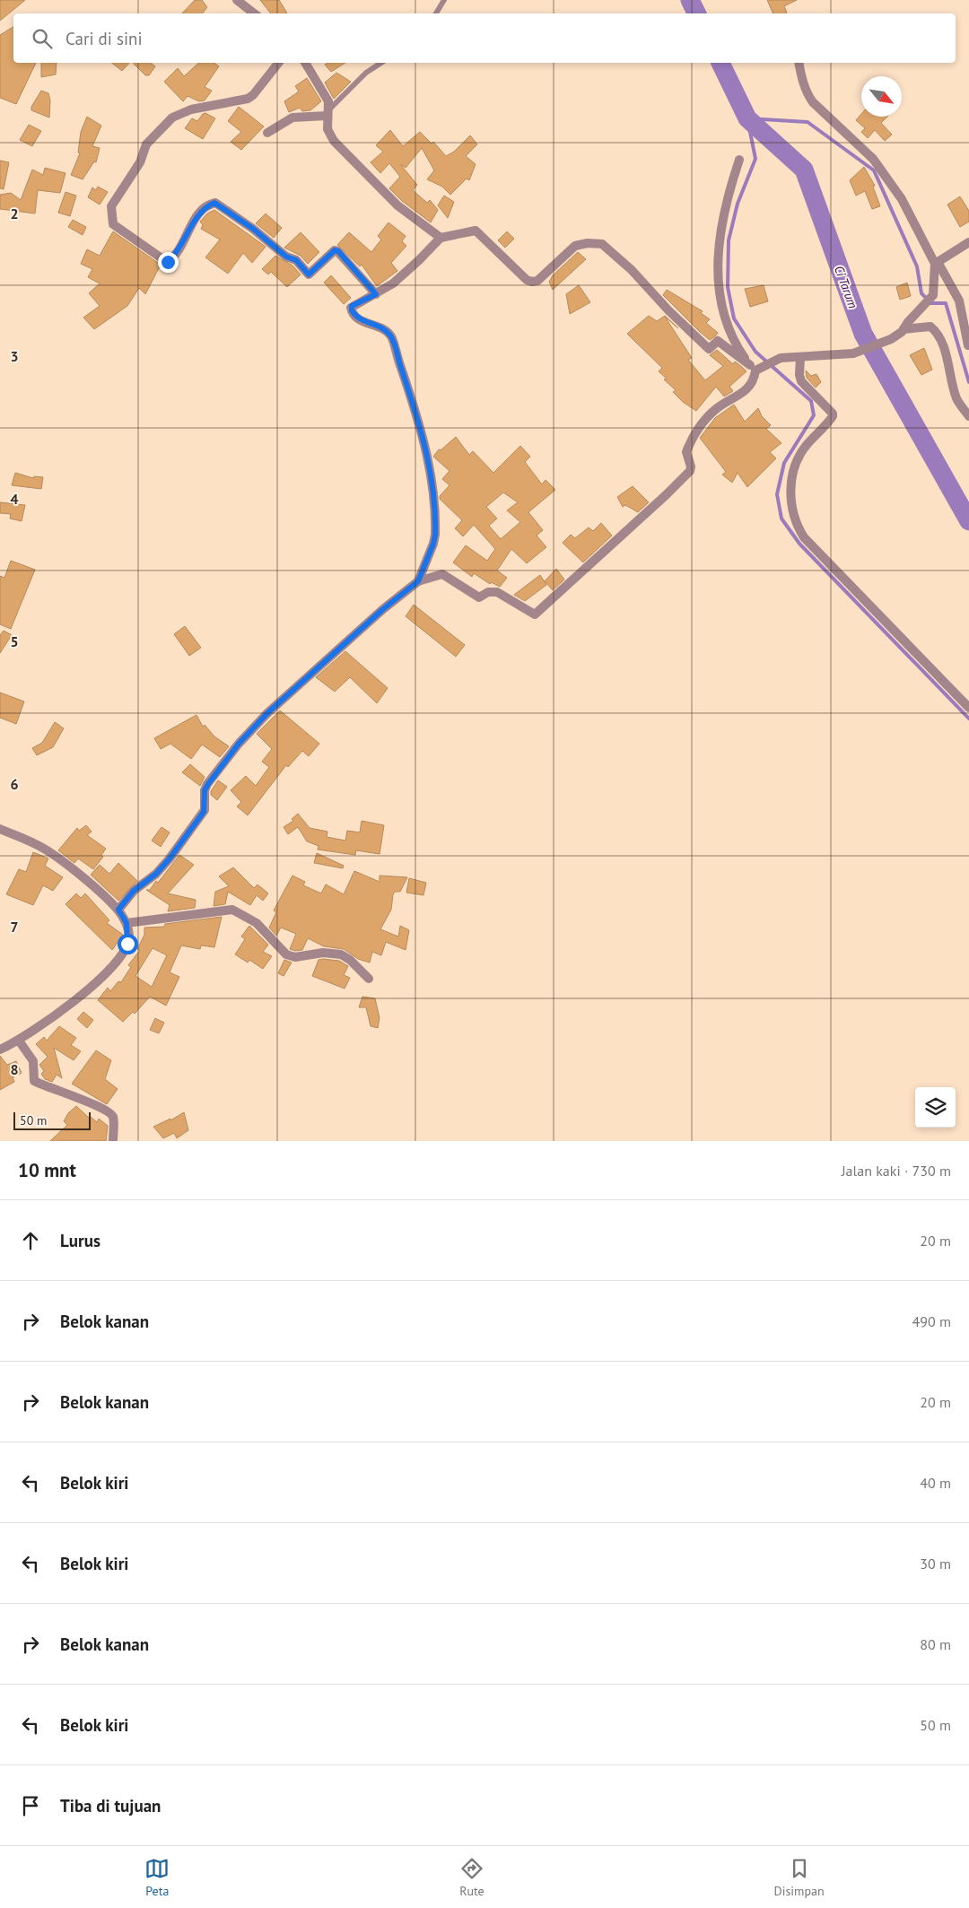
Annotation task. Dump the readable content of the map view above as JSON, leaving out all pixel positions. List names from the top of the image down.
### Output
{
  "water": ["Ci Tarum"],
  "scale_bar": "50 m",
  "north": "bottom right",
  "page": {
    "search": "Cari di sini",
    "scale": "50 m",
    "heading": ["10 mnt", "Jalan kaki · 730 m"],
    "list": [
      ["Lurus", "20 m"],
      ["Belok kanan", "490 m"],
      ["Belok kanan", "20 m"],
      ["Belok kiri", "40 m"],
      ["Belok kiri", "30 m"],
      ["Belok kanan", "80 m"],
      ["Belok kiri", "50 m"],
      "Tiba di tujuan"
    ],
    "nav": ["Peta", "Rute", "Disimpan"]
  },
  "grid": {
    "rows": [
      "2",
      "3",
      "4",
      "5",
      "6",
      "7",
      "8"
    ]
  }
}
